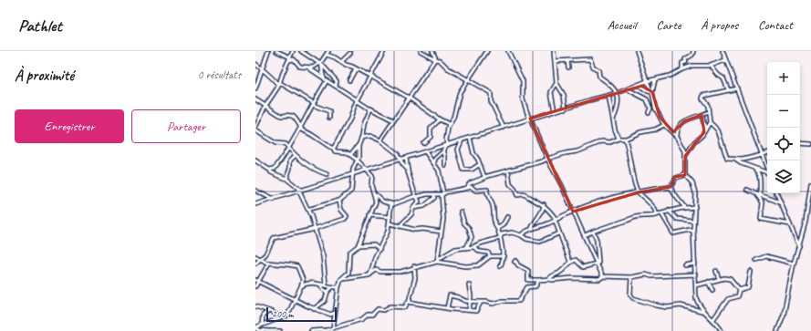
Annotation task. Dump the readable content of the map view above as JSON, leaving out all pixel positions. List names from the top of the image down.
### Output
{
  "scale_bar": "200 m",
  "page": {
    "header": "Pathlet",
    "nav": [
      "Accueil",
      "Carte",
      "À propos",
      "Contact"
    ],
    "heading": ["À proximité", "0 résultats"],
    "map_buttons": ["+", "−"],
    "buttons": ["Enregistrer", "Partager"],
    "scale": "200 m"
  }
}
